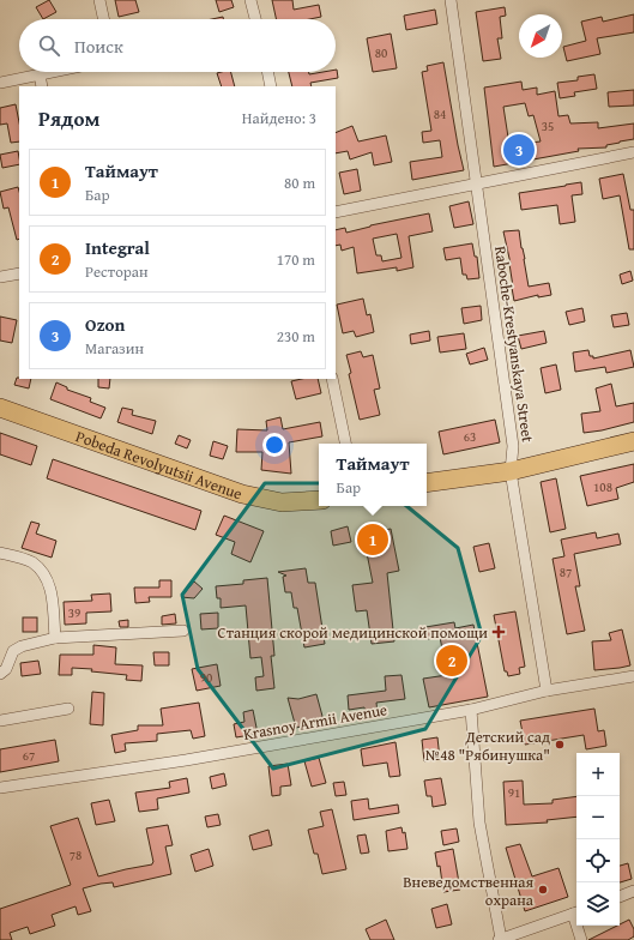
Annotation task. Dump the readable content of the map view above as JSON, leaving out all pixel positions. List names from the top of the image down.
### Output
{
  "streets": {
    "main road": ["Pobeda Revolyutsii Avenue"],
    "street": ["Raboche-Krestyanskaya Street", "Krasnoy Armii Avenue"]
  },
  "crossings": [
    ["Raboche-Krestyanskaya Street", "Krasnoy Armii Avenue"]
  ],
  "places": {
    "health": ["Станция скорой медицинской помощи"],
    "other": ["Детский сад №48 \"Рябинушка\"", "Вневедомственная охрана"]
  },
  "house_numbers": [
    "80",
    "84",
    "35",
    "63",
    "108",
    "87",
    "39",
    "90",
    "67",
    "91",
    "78"
  ],
  "north": "bottom left",
  "page": {
    "search": "Поиск",
    "heading": ["Рядом", "Найдено: 3"],
    "pins": ["3", "1", "2"],
    "list": [
      {
        "mark": "1",
        "name": "Таймаут",
        "note": "Бар",
        "value": "80 m"
      },
      {
        "mark": "2",
        "name": "Integral",
        "note": "Ресторан",
        "value": "170 m"
      },
      {
        "mark": "3",
        "name": "Ozon",
        "note": "Магазин",
        "value": "230 m"
      }
    ],
    "popup": ["Таймаут", "Бар"],
    "map_buttons": ["+", "−"]
  }
}
